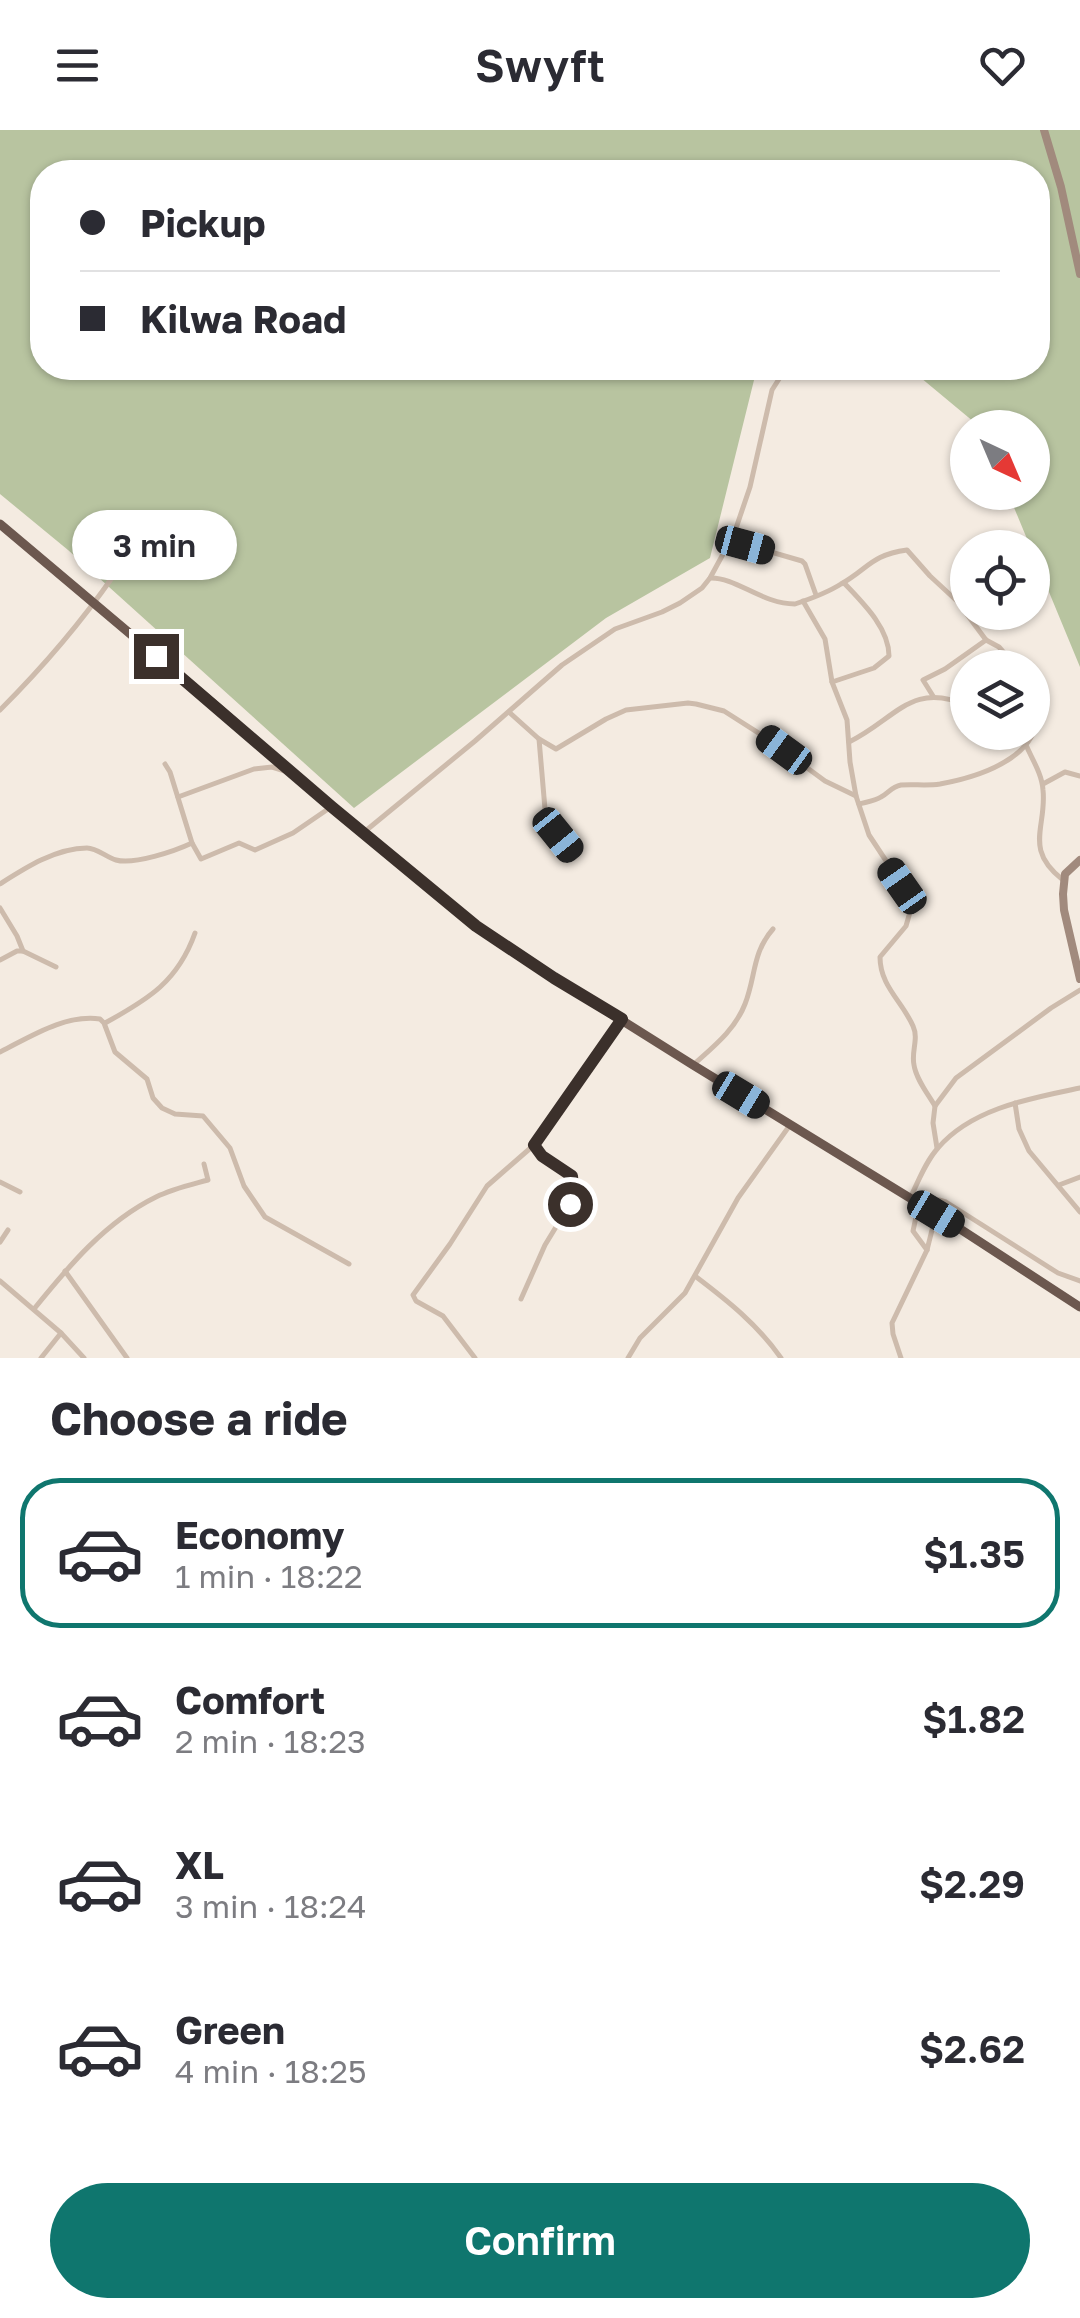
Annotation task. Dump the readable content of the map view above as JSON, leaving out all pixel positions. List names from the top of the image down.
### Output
{
  "north": "bottom right",
  "page": {
    "header": "Swyft",
    "banner": ["Pickup", "Kilwa Road"],
    "bubble": "3 min",
    "heading": "Choose a ride",
    "list": [
      {
        "name": "Economy",
        "note": "1 min · 18:22",
        "value": "$1.35"
      },
      {
        "name": "Comfort",
        "note": "2 min · 18:23",
        "value": "$1.82"
      },
      {
        "name": "XL",
        "note": "3 min · 18:24",
        "value": "$2.29"
      },
      {
        "name": "Green",
        "note": "4 min · 18:25",
        "value": "$2.62"
      }
    ],
    "buttons": "Confirm"
  }
}
